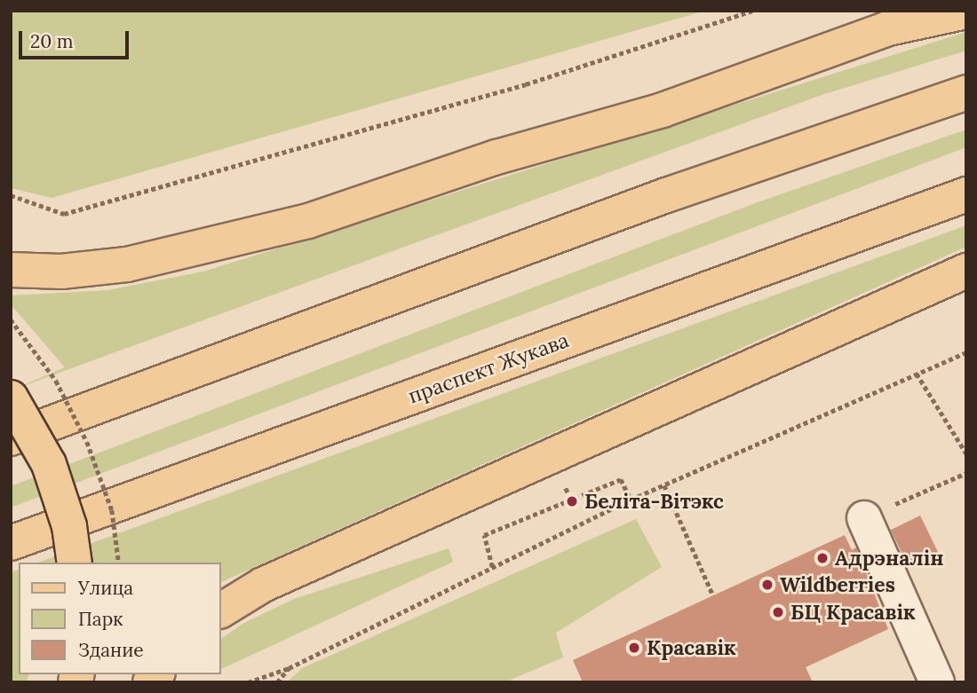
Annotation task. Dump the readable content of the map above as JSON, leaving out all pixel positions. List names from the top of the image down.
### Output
{
  "streets": {
    "main road": ["праспект Жукава"]
  },
  "places": [
    "Беліта-Вітэкс",
    "Адрэналін",
    "Wildberries",
    "БЦ Красавік",
    "Красавік"
  ],
  "legend": ["Улица", "Парк", "Здание"],
  "scale_bar": "20 m"
}
